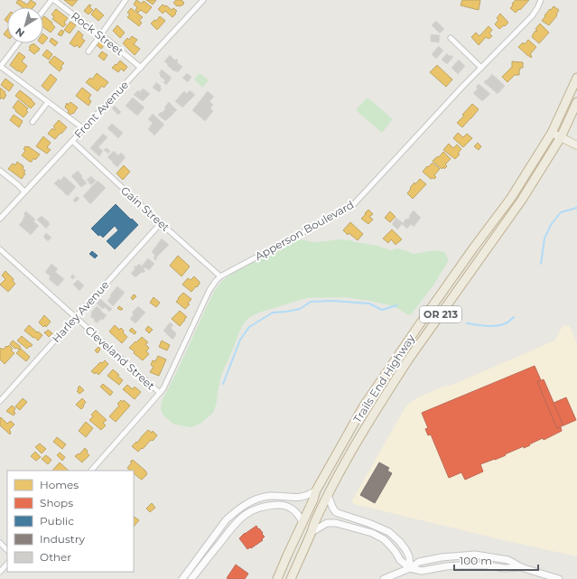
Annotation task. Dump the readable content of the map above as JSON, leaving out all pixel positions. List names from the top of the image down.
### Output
{
  "streets": {
    "highway": ["OR 213", "Trails End Highway"],
    "street": [
      "Rock Street",
      "Front Avenue",
      "Gain Street",
      "Apperson Boulevard",
      "Harley Avenue",
      "Cleveland Street"
    ]
  },
  "crossings": [
    ["Rock Street", "Front Avenue"],
    ["Front Avenue", "Gain Street"],
    ["Gain Street", "Apperson Boulevard"],
    ["Gain Street", "Harley Avenue"],
    ["Apperson Boulevard", "Cleveland Street"],
    ["Harley Avenue", "Cleveland Street"]
  ],
  "legend": [
    "Homes",
    "Shops",
    "Public",
    "Industry",
    "Other"
  ],
  "scale_bar": "100 m",
  "north": "bottom left"
}
